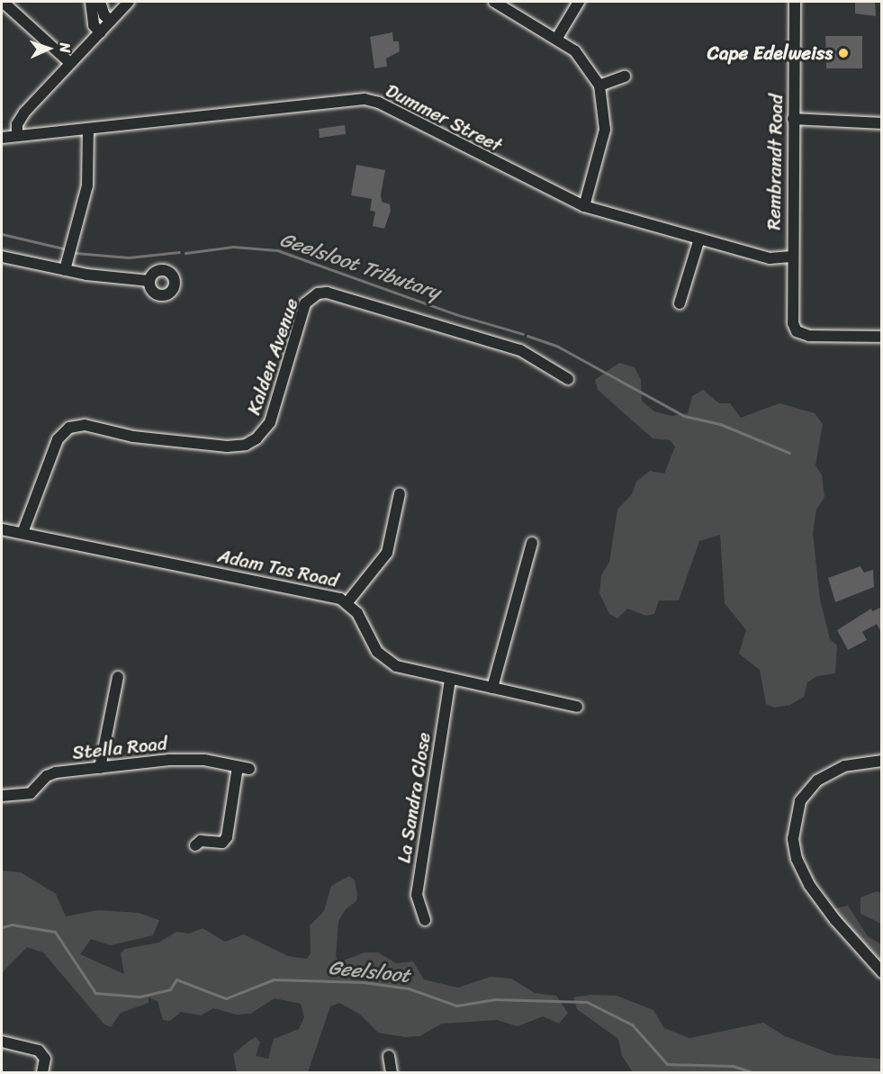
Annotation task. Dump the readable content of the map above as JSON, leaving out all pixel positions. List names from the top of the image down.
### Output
{
  "streets": {
    "street": [
      "Dummer Street",
      "Rembrandt Road",
      "Kalden Avenue",
      "Adam Tas Road",
      "Stella Road",
      "La Sandra Close"
    ]
  },
  "crossings": [
    ["Dummer Street", "Rembrandt Road"],
    ["Kalden Avenue", "Adam Tas Road"],
    ["Adam Tas Road", "La Sandra Close"]
  ],
  "water": ["Geelsloot Tributary", "Geelsloot"],
  "places": ["Cape Edelweiss"],
  "north": "right"
}
